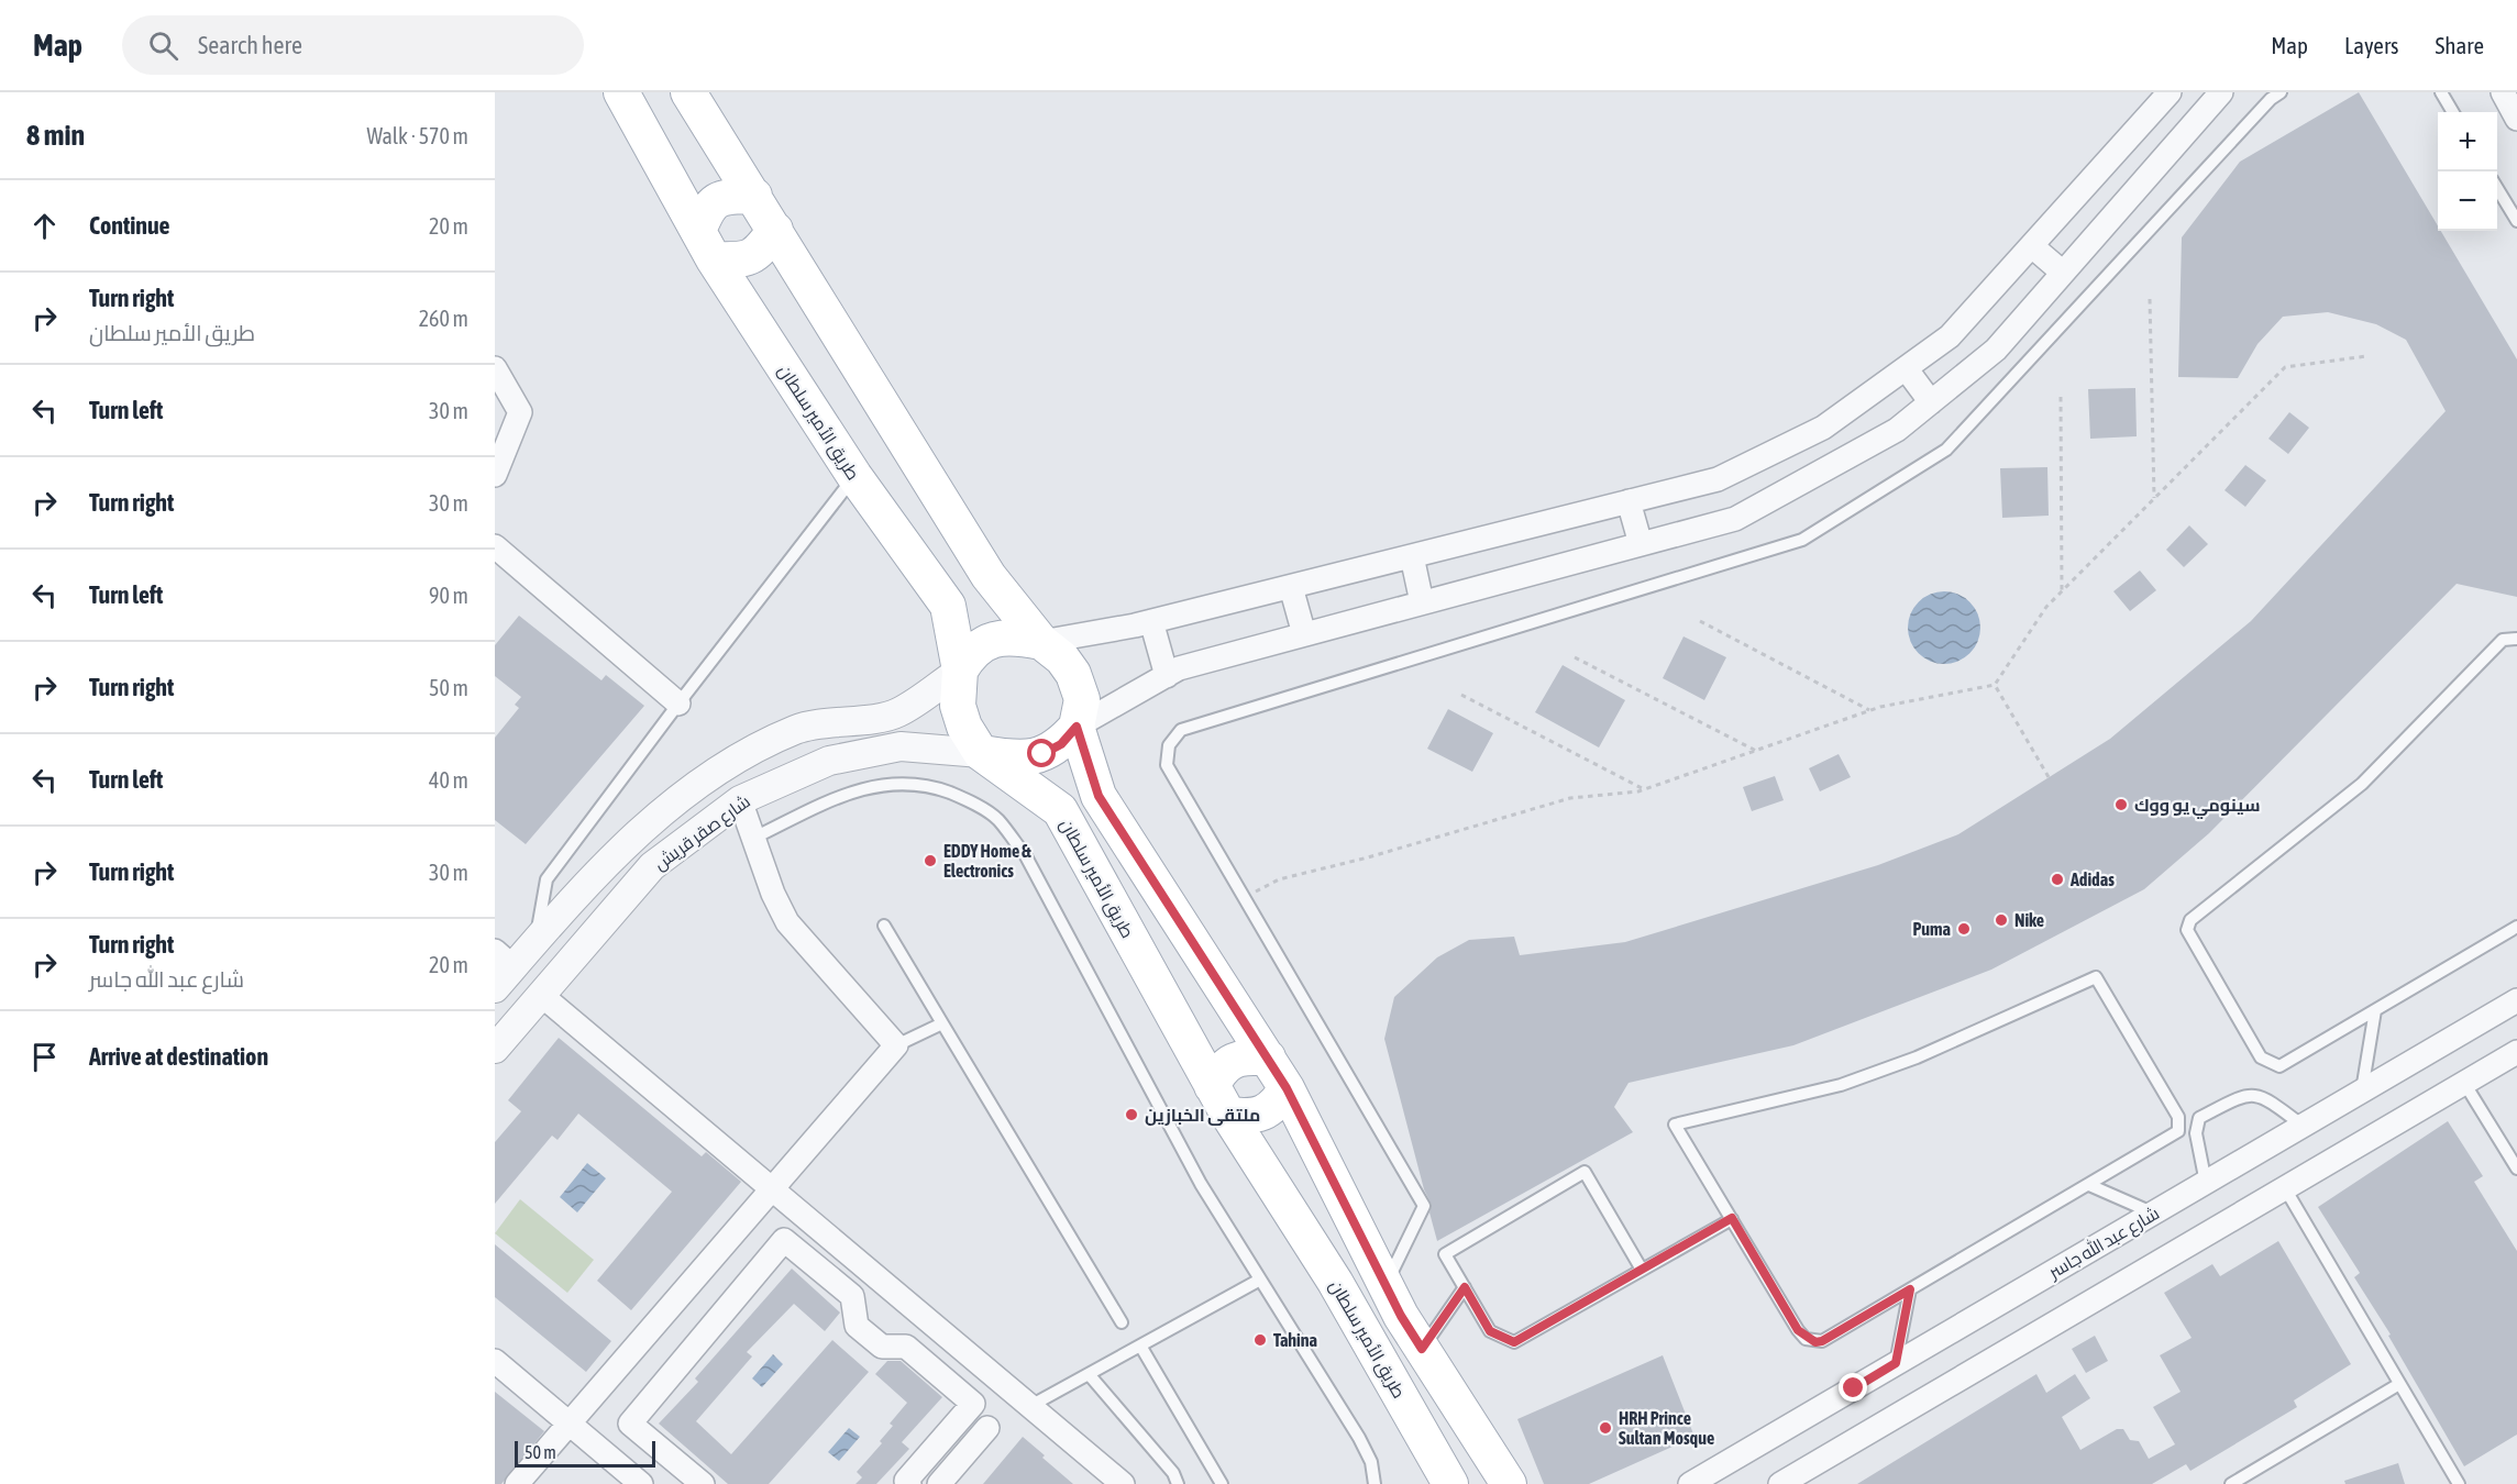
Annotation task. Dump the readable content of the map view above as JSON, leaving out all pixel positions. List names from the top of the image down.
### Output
{
  "streets": {
    "main road": ["طريق الأمير سلطان"],
    "street": ["شارع صقر قريش", "شارع عبد الله جاسر"]
  },
  "crossings": [
    ["طريق الأمير سلطان", "شارع صقر قريش"]
  ],
  "places": [
    "سينومي يو ووك",
    "EDDY Home & Electronics",
    "Adidas",
    "Nike",
    "Puma",
    "ملتقى الخبازين",
    "Tahina",
    "HRH Prince Sultan Mosque"
  ],
  "scale_bar": "50 m",
  "page": {
    "header": "Map",
    "search": "Search here",
    "nav": ["Map", "Layers", "Share"],
    "heading": ["8 min", "Walk · 570 m"],
    "map_buttons": ["+", "−"],
    "list": [
      ["Continue", "20 m"],
      ["Turn right", "طريق الأمير سلطان", "260 m"],
      ["Turn left", "30 m"],
      ["Turn right", "30 m"],
      ["Turn left", "90 m"],
      ["Turn right", "50 m"],
      ["Turn left", "40 m"],
      ["Turn right", "30 m"],
      ["Turn right", "شارع عبد الله جاسر", "20 m"],
      "Arrive at destination"
    ],
    "scale": "50 m"
  }
}
